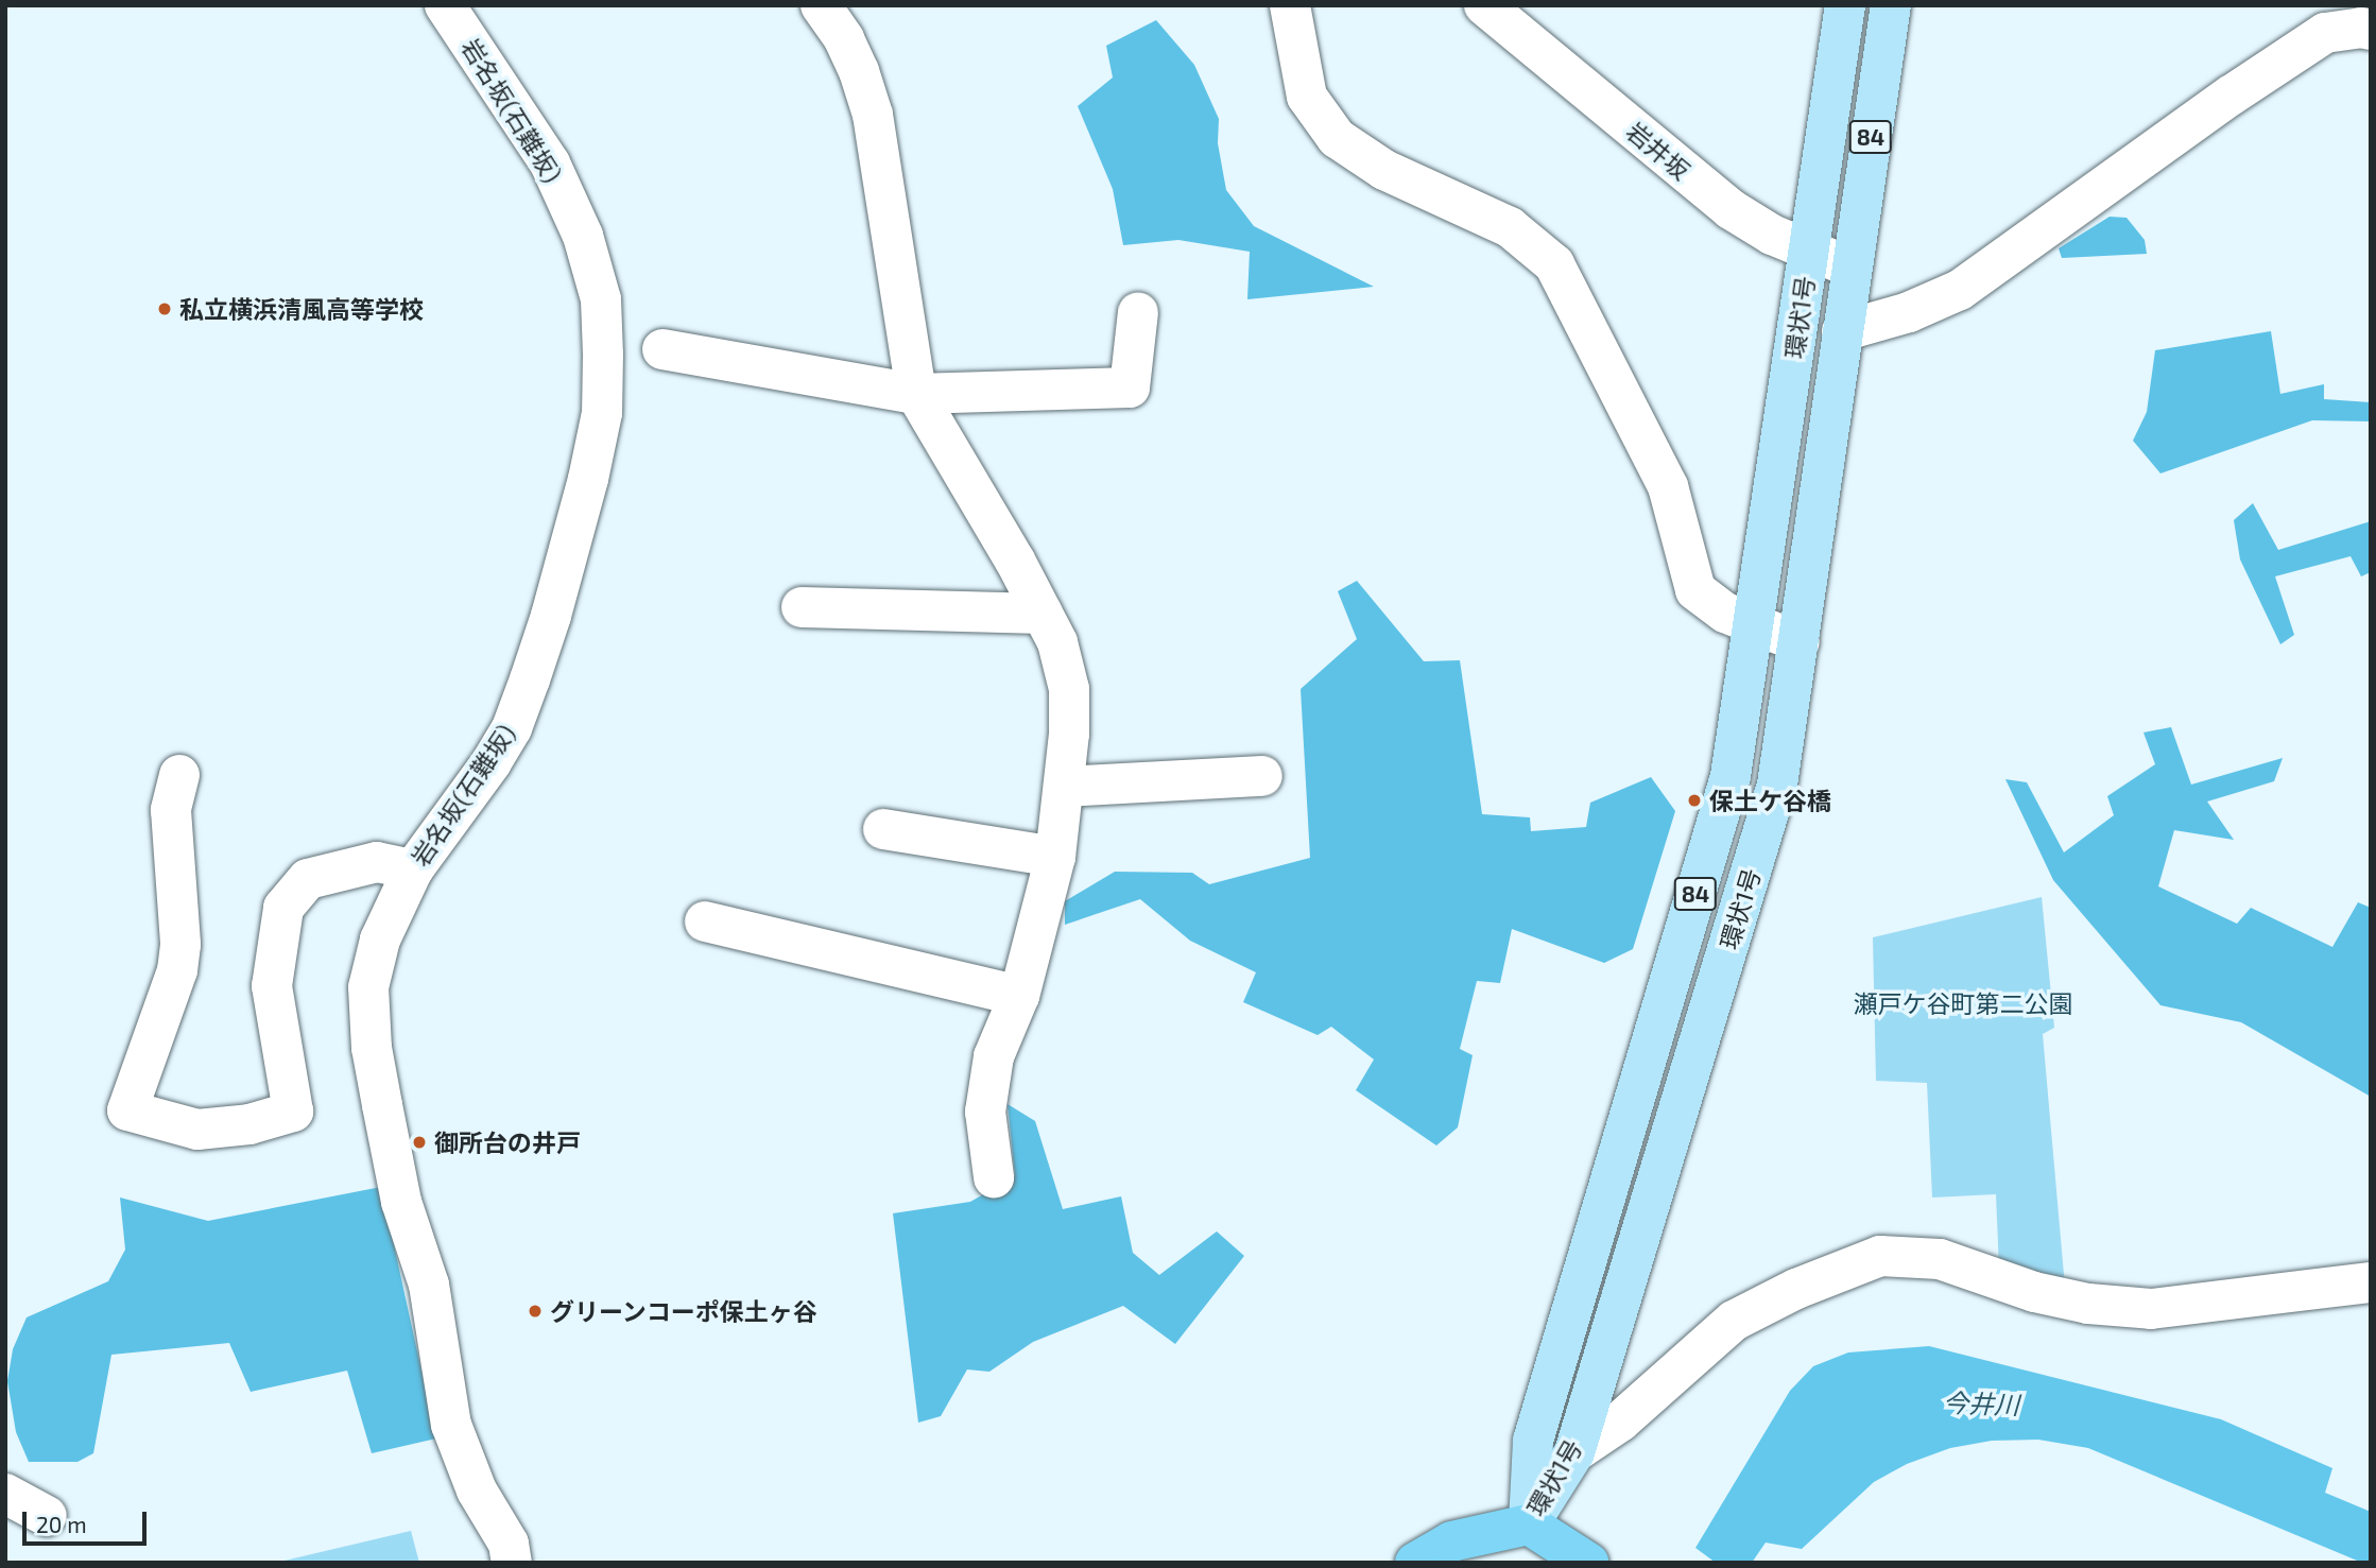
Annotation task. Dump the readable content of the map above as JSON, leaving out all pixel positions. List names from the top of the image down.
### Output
{
  "streets": {
    "main road": ["84", "環状1号"],
    "street": ["岩名坂(石難坂)", "岩井坂"]
  },
  "crossings": [
    ["岩井坂", "環状1号"]
  ],
  "water": ["今井川"],
  "parks": ["瀬戸ケ谷町第二公園"],
  "places": [
    "私立横浜清風高等学校",
    "保土ケ谷橋",
    "御所台の井戸",
    "グリーンコーポ保土ヶ谷"
  ],
  "scale_bar": "20 m"
}
